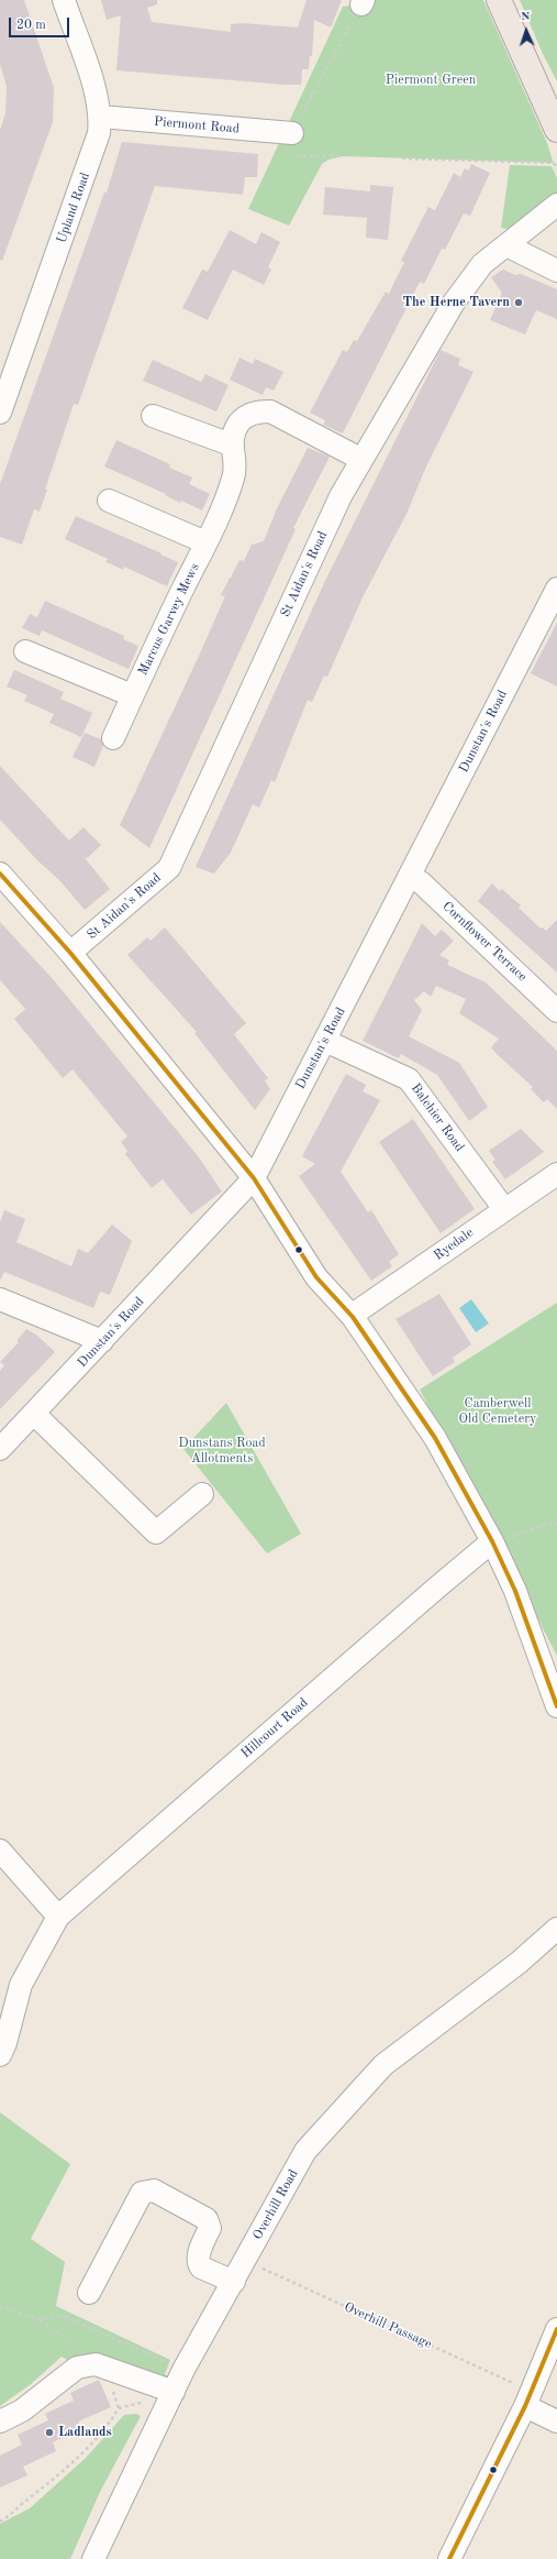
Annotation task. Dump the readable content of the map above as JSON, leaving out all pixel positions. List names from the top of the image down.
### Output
{
  "streets": {
    "street": [
      "Piermont Road",
      "Upland Road",
      "St Aidan's Road",
      "Marcus Garvey Mews",
      "Dunstan's Road",
      "Cornflower Terrace",
      "Balchier Road",
      "Ryedale",
      "Hillcourt Road",
      "Overhill Road"
    ],
    "path": ["Overhill Passage"]
  },
  "crossings": [
    ["Piermont Road", "Upland Road"],
    ["Dunstan's Road", "Cornflower Terrace"],
    ["Dunstan's Road", "Balchier Road"],
    ["Balchier Road", "Ryedale"],
    ["Overhill Road", "Overhill Passage"]
  ],
  "parks": ["Piermont Green", "Camberwell Old Cemetery", "Dunstans Road Allotments"],
  "places": ["The Herne Tavern", "Ladlands"],
  "scale_bar": "20 m",
  "north": "top"
}
